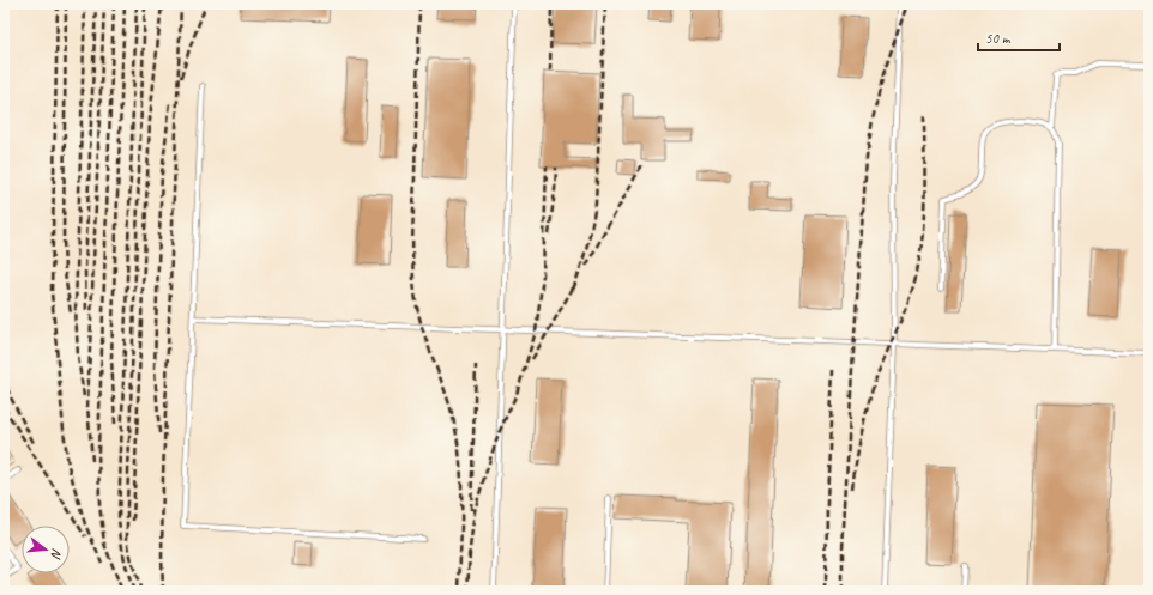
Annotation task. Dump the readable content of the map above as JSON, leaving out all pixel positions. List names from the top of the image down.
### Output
{
  "scale_bar": "50 m",
  "north": "right"
}
